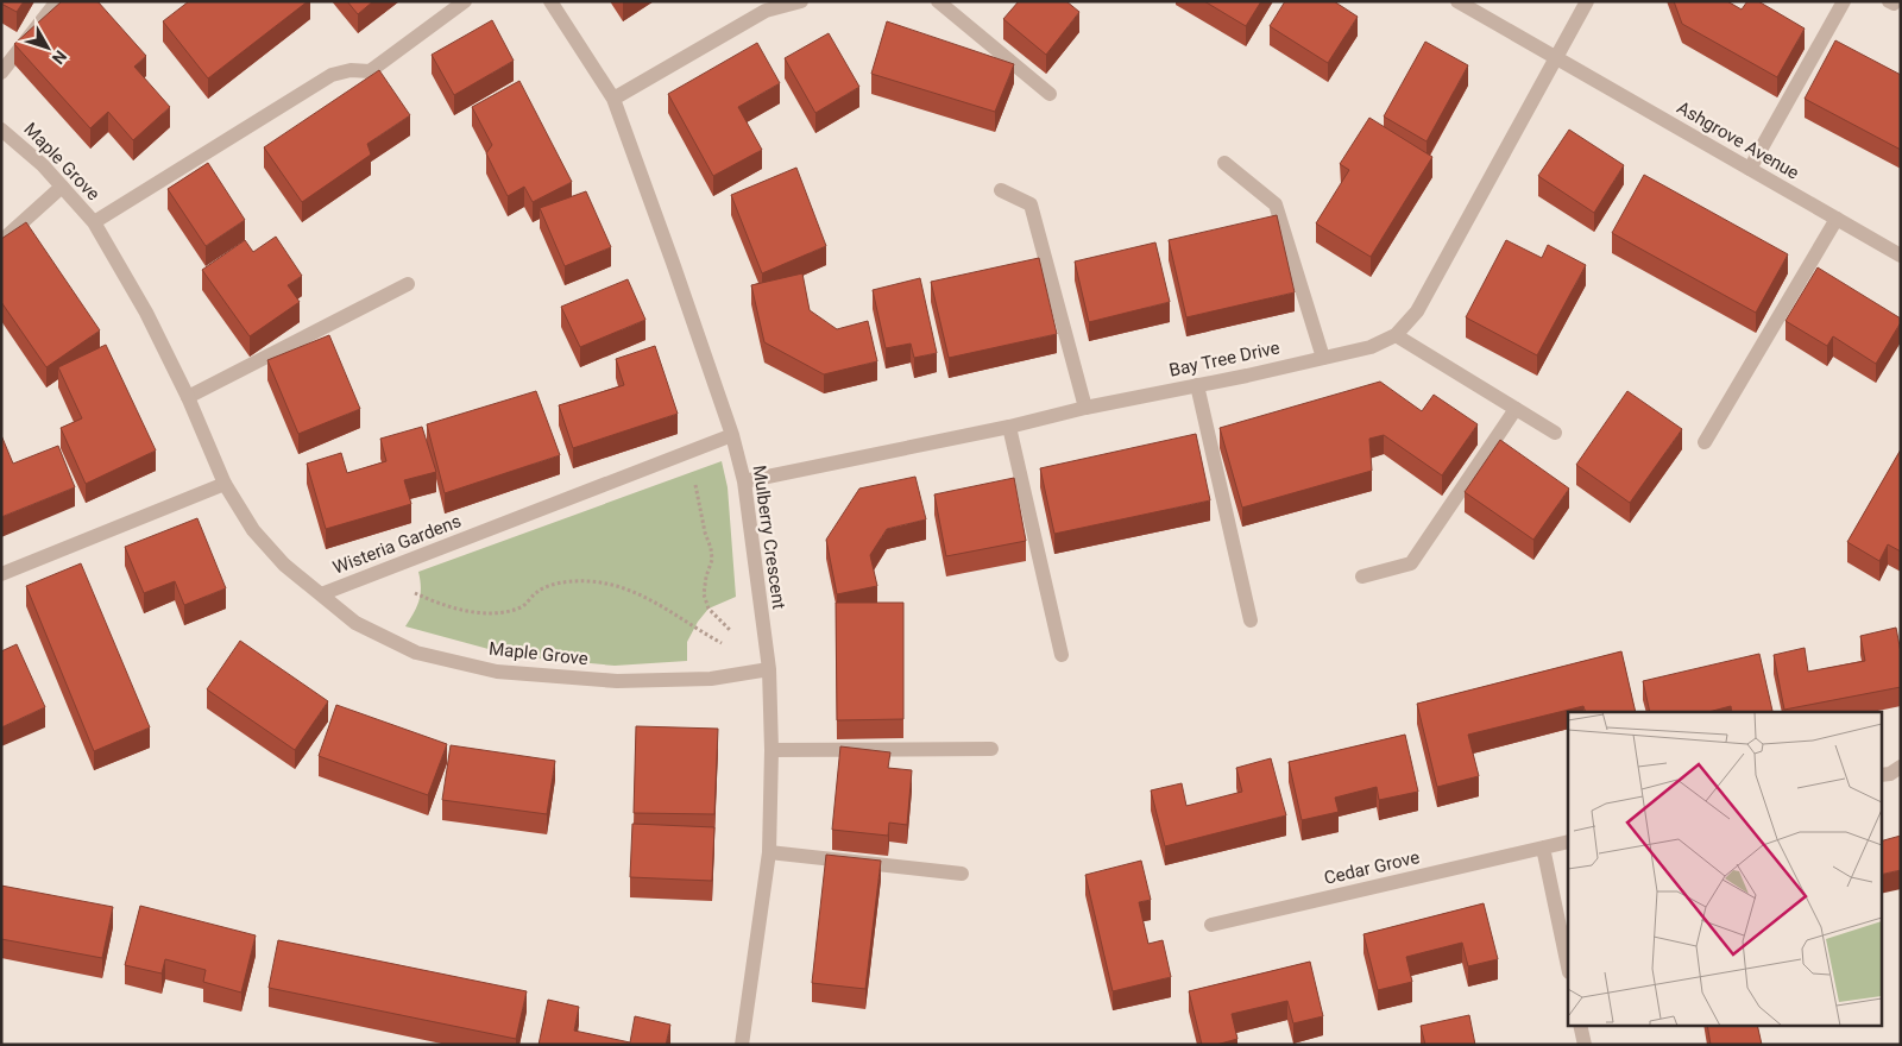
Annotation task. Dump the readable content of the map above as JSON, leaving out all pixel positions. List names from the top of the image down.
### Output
{
  "streets": {
    "street": [
      "Ashgrove Avenue",
      "Maple Grove",
      "Bay Tree Drive",
      "Mulberry Crescent",
      "Wisteria Gardens",
      "Cedar Grove"
    ]
  },
  "crossings": [
    ["Ashgrove Avenue", "Bay Tree Drive"],
    ["Maple Grove", "Mulberry Crescent"],
    ["Maple Grove", "Wisteria Gardens"],
    ["Bay Tree Drive", "Mulberry Crescent"],
    ["Mulberry Crescent", "Wisteria Gardens"]
  ],
  "north": "bottom right"
}
